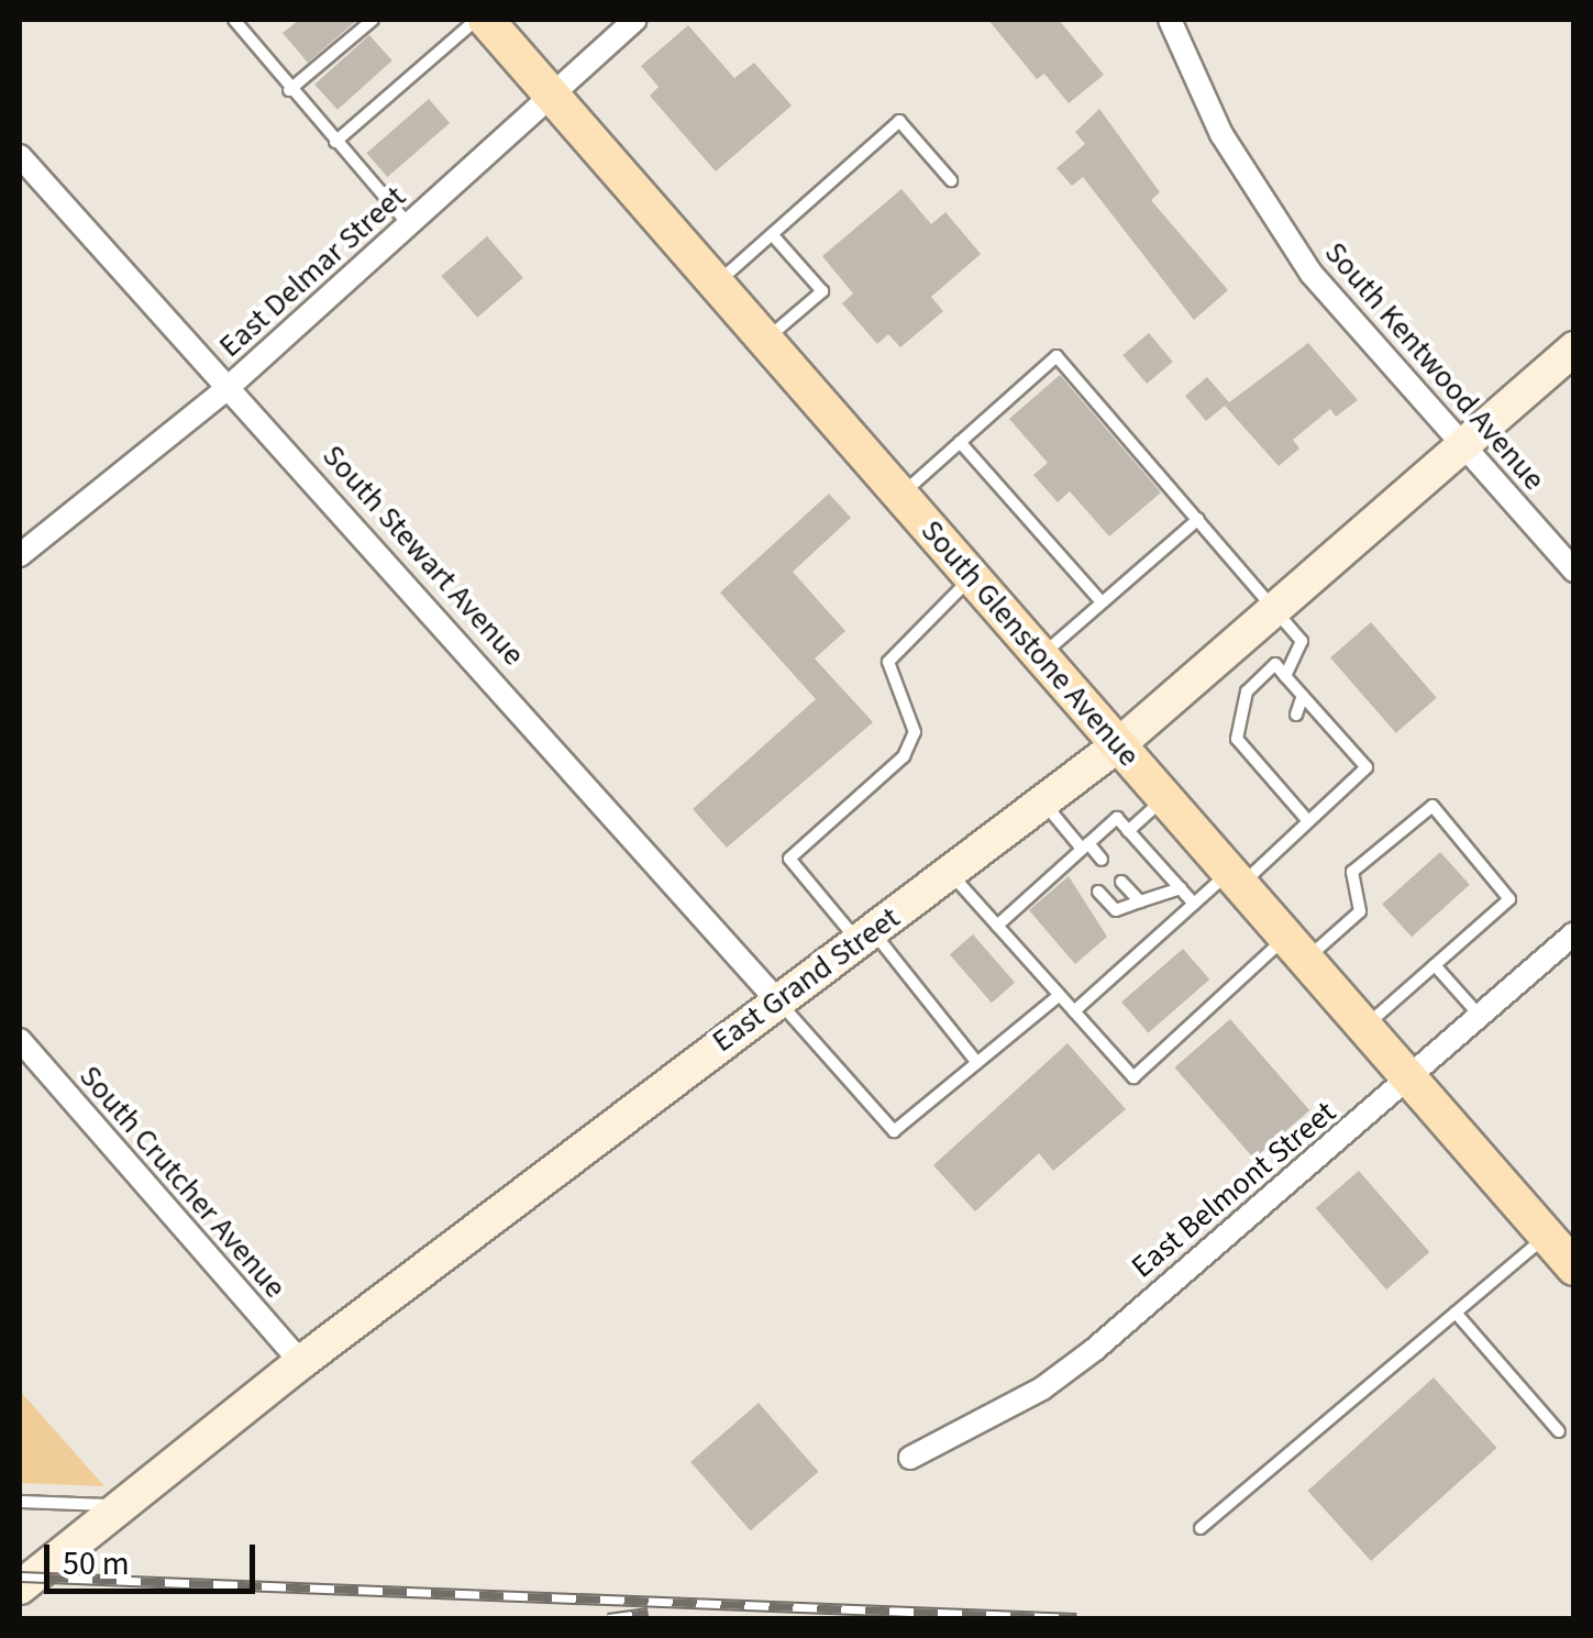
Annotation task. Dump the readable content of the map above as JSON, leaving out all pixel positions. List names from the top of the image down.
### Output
{
  "streets": {
    "main road": ["South Glenstone Avenue", "East Grand Street"],
    "street": [
      "East Delmar Street",
      "South Kentwood Avenue",
      "South Stewart Avenue",
      "South Crutcher Avenue",
      "East Belmont Street"
    ]
  },
  "crossings": [
    ["East Delmar Street", "South Stewart Avenue"],
    ["East Delmar Street", "South Glenstone Avenue"],
    ["South Kentwood Avenue", "East Grand Street"],
    ["South Stewart Avenue", "East Grand Street"],
    ["South Glenstone Avenue", "East Grand Street"],
    ["South Glenstone Avenue", "East Belmont Street"],
    ["East Grand Street", "South Crutcher Avenue"]
  ],
  "scale_bar": "50 m"
}
